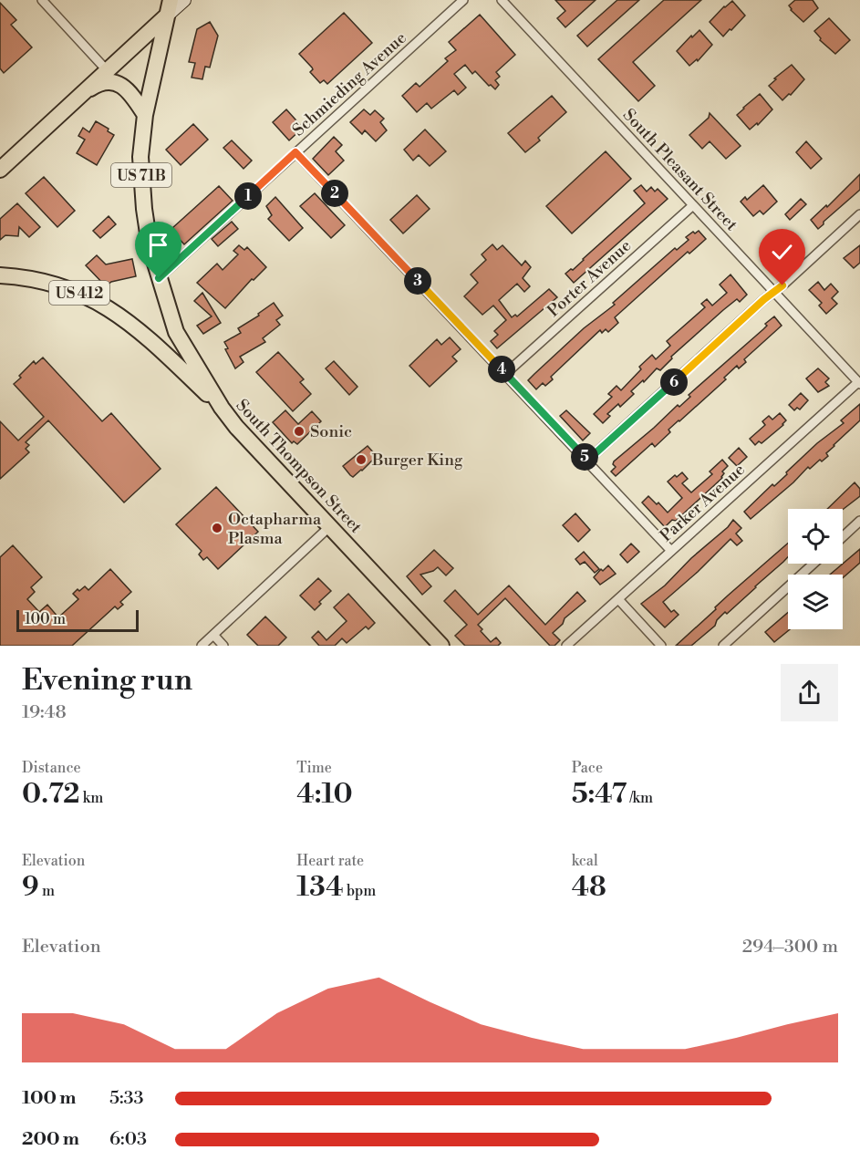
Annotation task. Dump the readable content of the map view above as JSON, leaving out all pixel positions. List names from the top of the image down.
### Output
{
  "streets": {
    "highway": ["US 71B", "US 412", "South Thompson Street"],
    "street": [
      "Schmieding Avenue",
      "South Pleasant Street",
      "Porter Avenue",
      "Parker Avenue"
    ]
  },
  "crossings": [
    ["Schmieding Avenue", "South Thompson Street"],
    ["South Pleasant Street", "Porter Avenue"],
    ["South Pleasant Street", "Parker Avenue"],
    ["US 412", "South Thompson Street"]
  ],
  "places": ["Sonic", "Burger King", "Octapharma Plasma"],
  "scale_bar": "100 m",
  "page": {
    "pins": [
      "2",
      "1",
      "3",
      "4",
      "6",
      "5"
    ],
    "scale": "100 m",
    "heading": ["Evening run", "19:48"],
    "stats": [
      ["Distance", "0.72 km"],
      ["Time", "4:10"],
      ["Pace", "5:47 /km"],
      ["Elevation", "9 m"],
      ["Heart rate", "134 bpm"],
      ["kcal", "48"]
    ],
    "chart": ["Elevation", "294–300 m"],
    "list": [
      {
        "name": "100 m",
        "note": "5:33"
      },
      {
        "name": "200 m",
        "note": "6:03"
      }
    ]
  }
}
